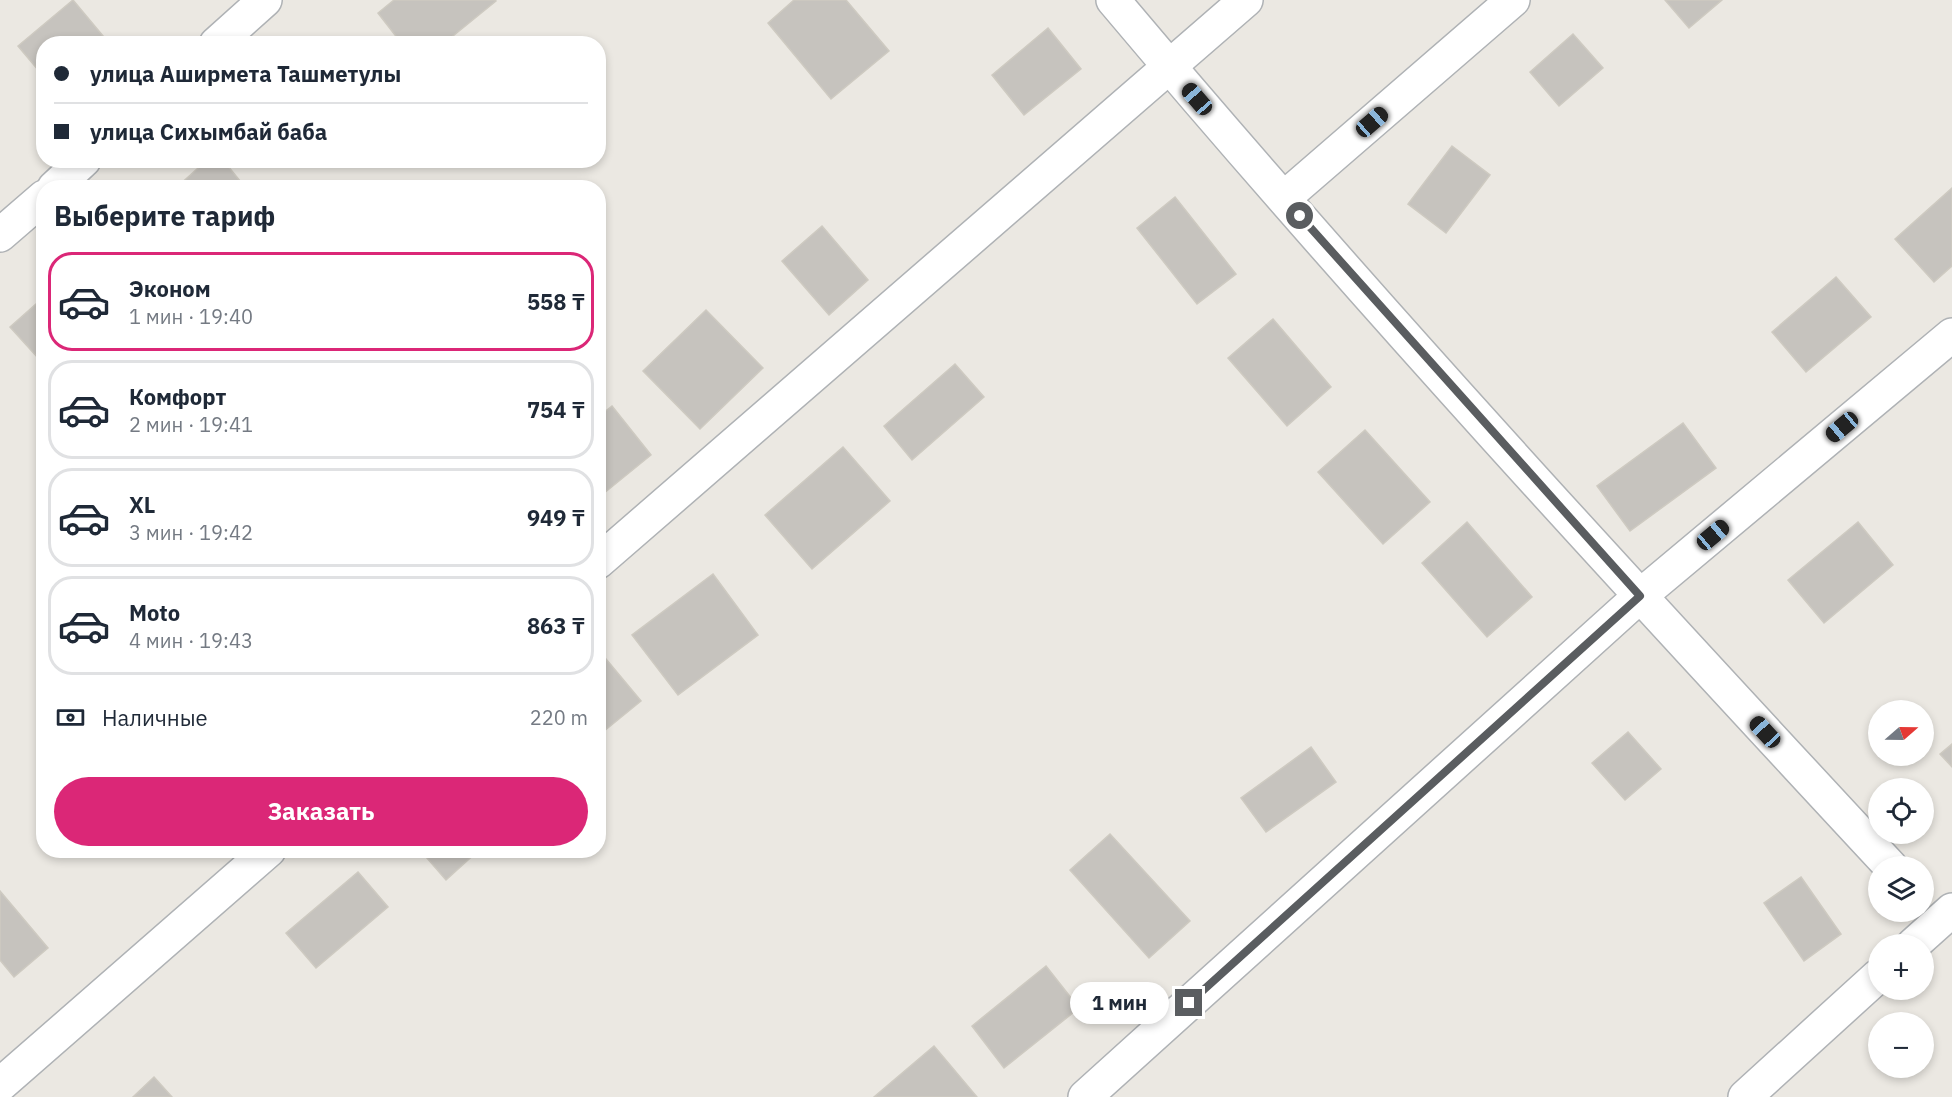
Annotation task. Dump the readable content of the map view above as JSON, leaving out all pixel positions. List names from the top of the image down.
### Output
{
  "north": "right",
  "page": {
    "banner": ["улица Аширмета Ташметулы", "улица Сихымбай баба"],
    "heading": "Выберите тариф",
    "list": [
      {
        "name": "Эконом",
        "note": "1 мин · 19:40",
        "value": "558 ₸"
      },
      {
        "name": "Комфорт",
        "note": "2 мин · 19:41",
        "value": "754 ₸"
      },
      {
        "name": "XL",
        "note": "3 мин · 19:42",
        "value": "949 ₸"
      },
      {
        "name": "Moto",
        "note": "4 мин · 19:43",
        "value": "863 ₸"
      }
    ],
    "pay": ["Наличные", "220 m"],
    "map_buttons": ["+", "−"],
    "buttons": "Заказать",
    "bubble": "1 мин"
  }
}
